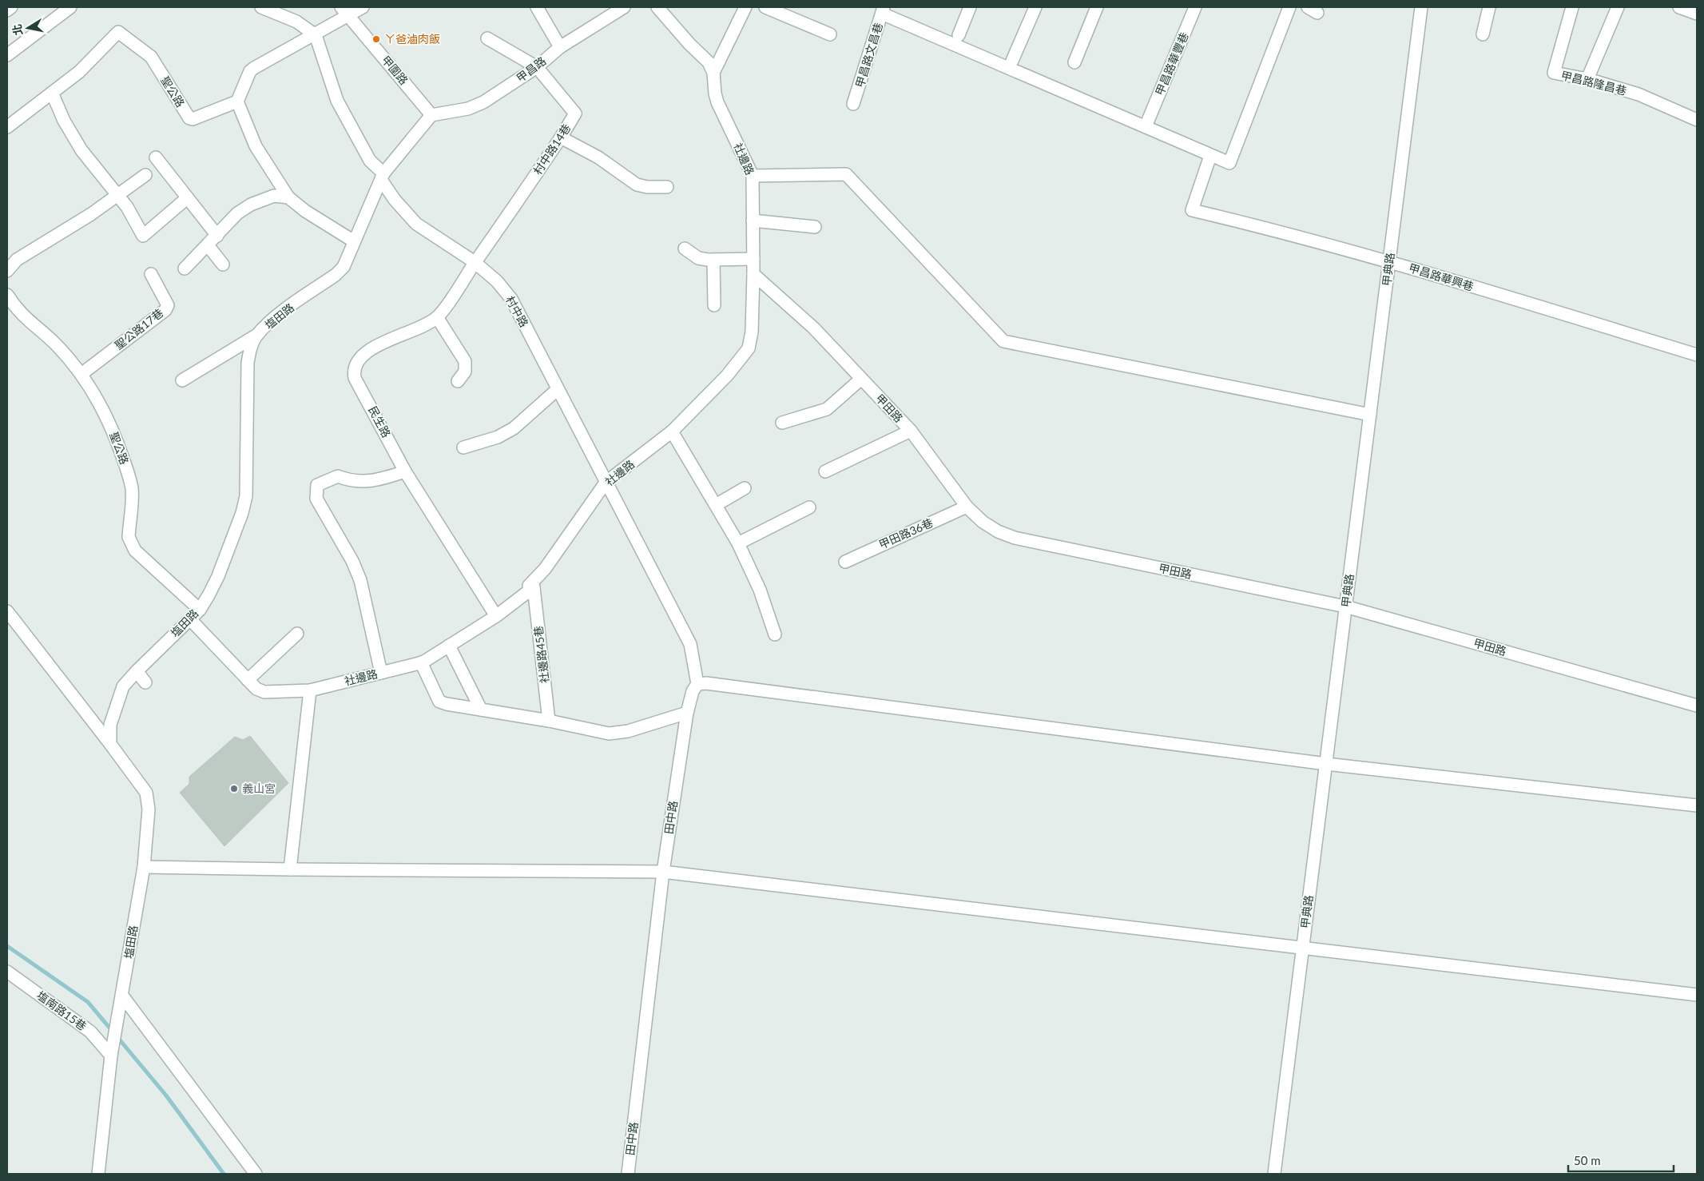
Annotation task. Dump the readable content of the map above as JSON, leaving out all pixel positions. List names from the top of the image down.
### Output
{
  "streets": {
    "street": [
      "甲昌路文昌巷",
      "甲昌路華豐巷",
      "甲昌路",
      "甲圍路",
      "甲昌路隆昌巷",
      "聖公路",
      "村中路14巷",
      "社邊路",
      "甲典路",
      "甲昌路華興巷",
      "村中路",
      "塩田路",
      "聖公路17巷",
      "甲田路",
      "民生路",
      "甲田路36巷",
      "社邊路45巷",
      "田中路",
      "塩南路15巷"
    ]
  },
  "crossings": [
    ["甲昌路", "甲圍路"],
    ["甲昌路", "村中路14巷"],
    ["甲昌路", "塩田路"],
    ["甲圍路", "塩田路"],
    ["聖公路", "塩田路"],
    ["聖公路", "聖公路17巷"],
    ["村中路14巷", "村中路"],
    ["社邊路", "村中路"],
    ["社邊路", "塩田路"],
    ["社邊路", "甲田路"],
    ["社邊路", "民生路"],
    ["社邊路", "社邊路45巷"],
    ["甲典路", "甲昌路華興巷"],
    ["甲典路", "甲田路"],
    ["村中路", "塩田路"],
    ["塩田路", "塩南路15巷"],
    ["甲田路", "甲田路36巷"]
  ],
  "places": ["ㄚ爸滷肉飯", "義山宮"],
  "scale_bar": "50 m",
  "north": "left"
}
